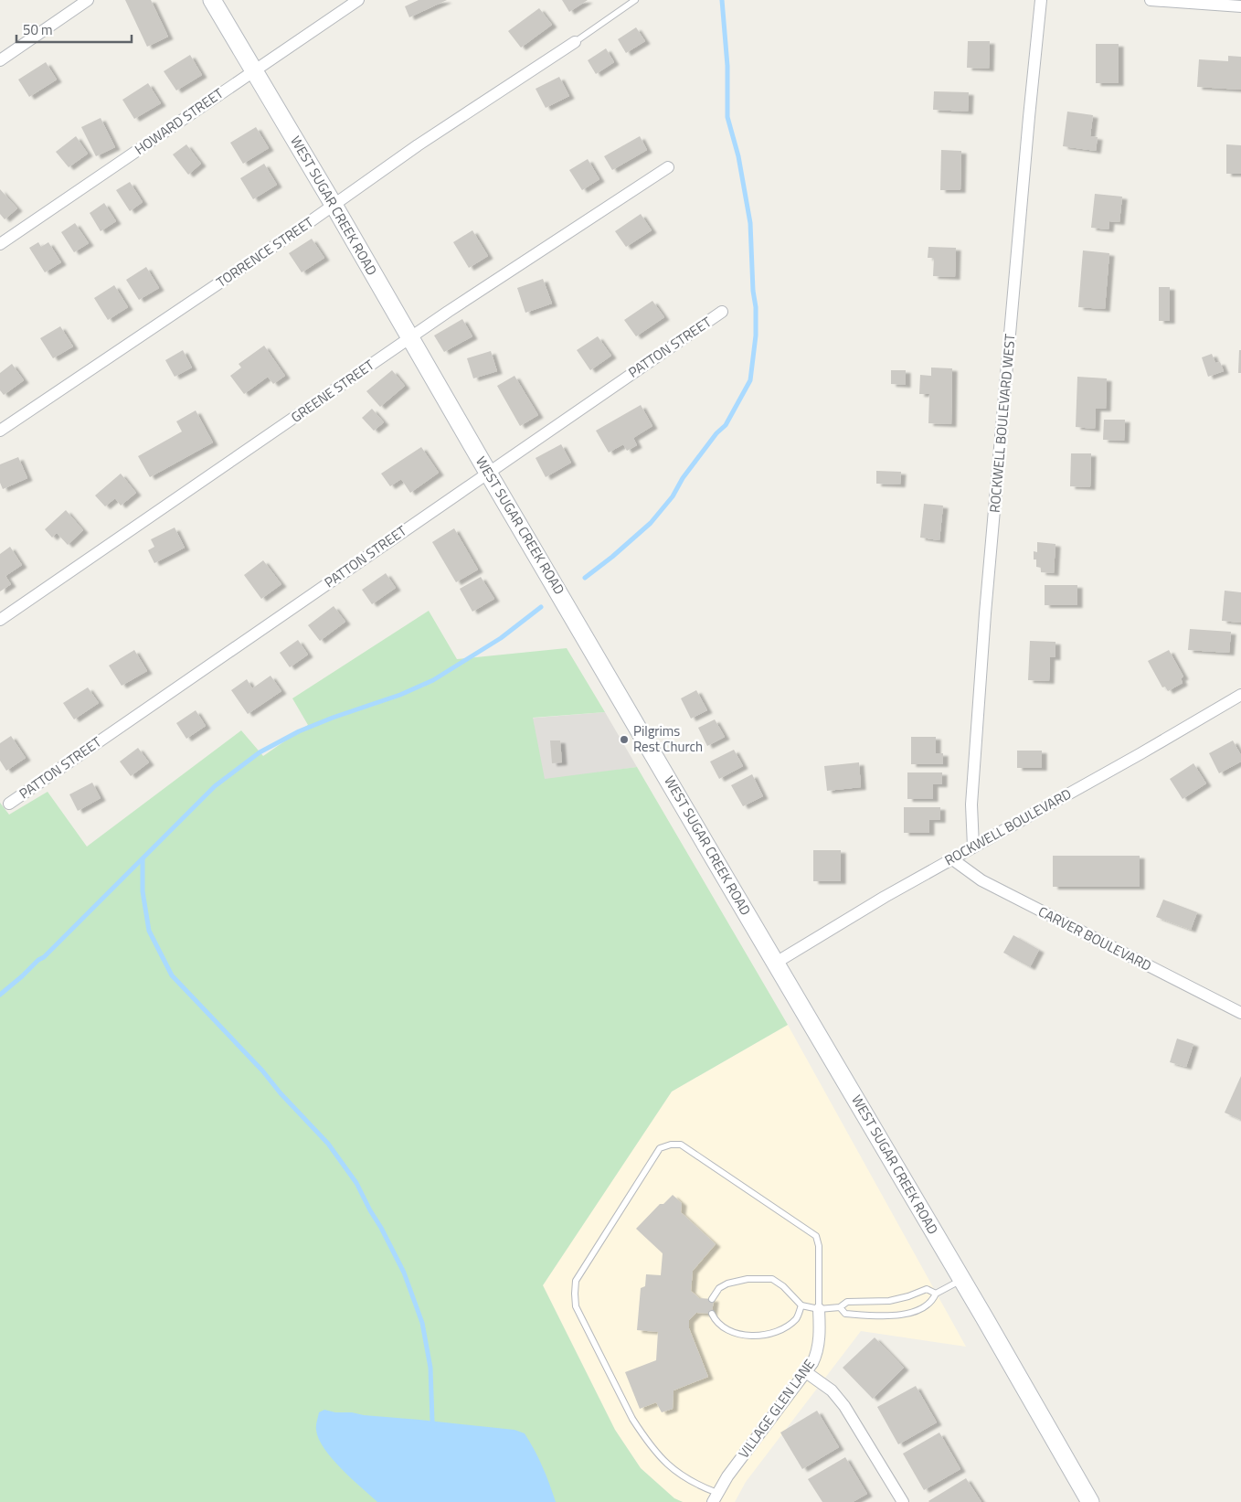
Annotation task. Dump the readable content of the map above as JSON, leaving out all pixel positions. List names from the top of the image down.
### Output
{
  "streets": {
    "main road": ["WEST SUGAR CREEK ROAD"],
    "street": [
      "HOWARD STREET",
      "TORRENCE STREET",
      "PATTON STREET",
      "GREENE STREET",
      "ROCKWELL BOULEVARD WEST",
      "ROCKWELL BOULEVARD",
      "CARVER BOULEVARD",
      "VILLAGE GLEN LANE"
    ]
  },
  "crossings": [
    ["HOWARD STREET", "WEST SUGAR CREEK ROAD"],
    ["WEST SUGAR CREEK ROAD", "TORRENCE STREET"],
    ["WEST SUGAR CREEK ROAD", "PATTON STREET"],
    ["WEST SUGAR CREEK ROAD", "GREENE STREET"],
    ["WEST SUGAR CREEK ROAD", "ROCKWELL BOULEVARD"],
    ["ROCKWELL BOULEVARD WEST", "ROCKWELL BOULEVARD"],
    ["ROCKWELL BOULEVARD", "CARVER BOULEVARD"]
  ],
  "places": ["Pilgrims Rest Church"],
  "scale_bar": "50 m"
}
